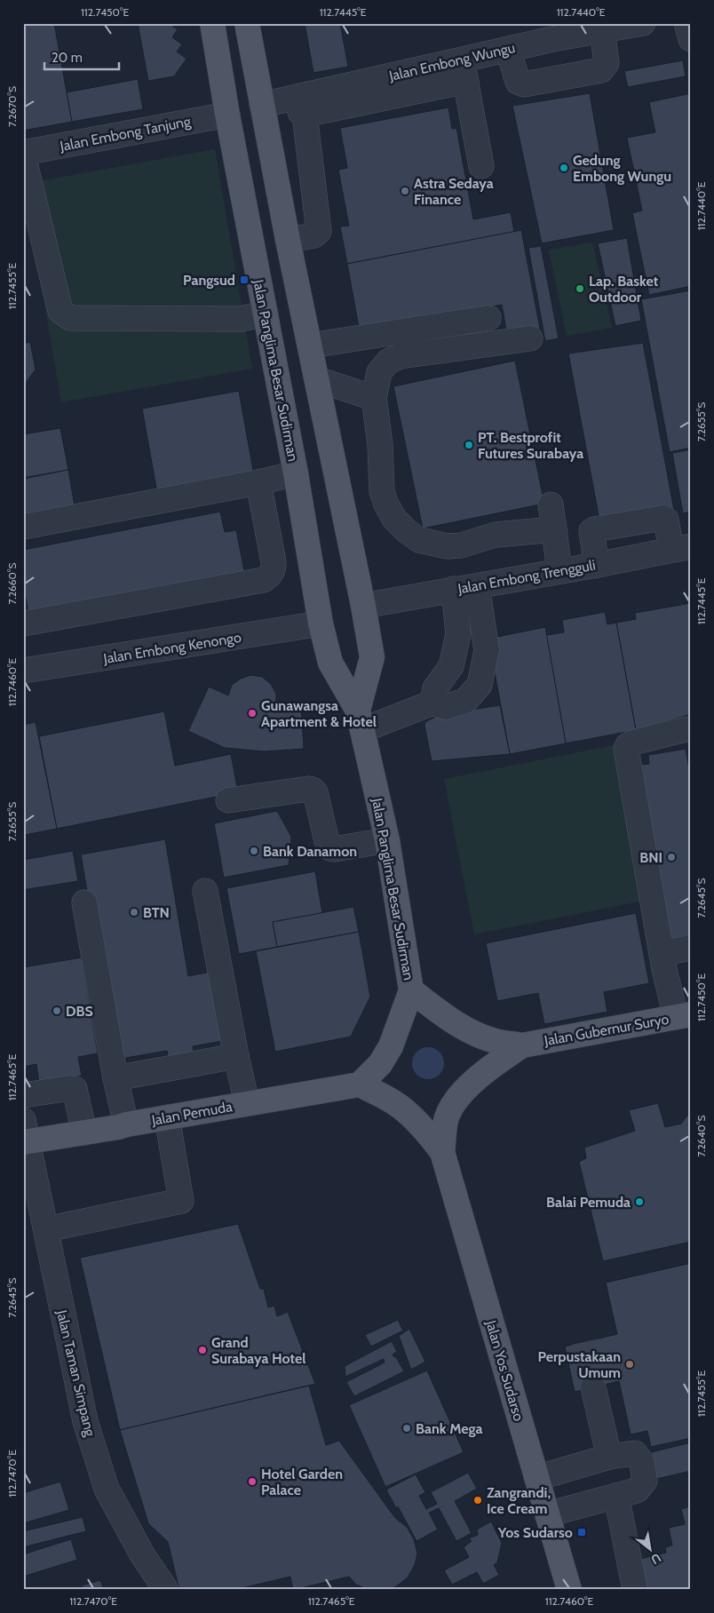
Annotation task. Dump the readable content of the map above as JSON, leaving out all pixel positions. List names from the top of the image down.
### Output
{
  "streets": {
    "main road": [
      "Jalan Panglima Besar Sudirman",
      "Jalan Gubernur Suryo",
      "Jalan Pemuda",
      "Jalan Yos Sudarso"
    ],
    "street": [
      "Jalan Embong Wungu",
      "Jalan Embong Tanjung",
      "Jalan Embong Trengguli",
      "Jalan Embong Kenongo",
      "Jalan Taman Simpang"
    ]
  },
  "crossings": [
    ["Jalan Embong Wungu", "Jalan Panglima Besar Sudirman"],
    ["Jalan Embong Tanjung", "Jalan Panglima Besar Sudirman"],
    ["Jalan Panglima Besar Sudirman", "Jalan Embong Trengguli"],
    ["Jalan Panglima Besar Sudirman", "Jalan Embong Kenongo"],
    ["Jalan Panglima Besar Sudirman", "Jalan Gubernur Suryo"],
    ["Jalan Gubernur Suryo", "Jalan Yos Sudarso"],
    ["Jalan Pemuda", "Jalan Taman Simpang"]
  ],
  "places": {
    "other": [
      "Gedung Embong Wungu",
      "Astra Sedaya Finance",
      "Lap. Basket Outdoor",
      "PT. Bestprofit Futures Surabaya",
      "Gunawangsa Apartment & Hotel",
      "Bank Danamon",
      "BNI",
      "BTN",
      "DBS",
      "Balai Pemuda",
      "Grand Surabaya Hotel",
      "Perpustakaan Umum",
      "Bank Mega",
      "Hotel Garden Palace",
      "Zangrandi, Ice Cream"
    ],
    "transit": ["Pangsud", "Yos Sudarso"]
  },
  "scale_bar": "20 m",
  "north": "bottom right",
  "coordinates": [
    "112.7450°E",
    "112.7445°E",
    "112.7440°E",
    "7.2670°S",
    "112.7455°E",
    "7.2655°S",
    "7.2660°S",
    "112.7460°E",
    "7.2645°S",
    "112.7465°E",
    "7.2640°S",
    "112.7470°E"
  ]
}
